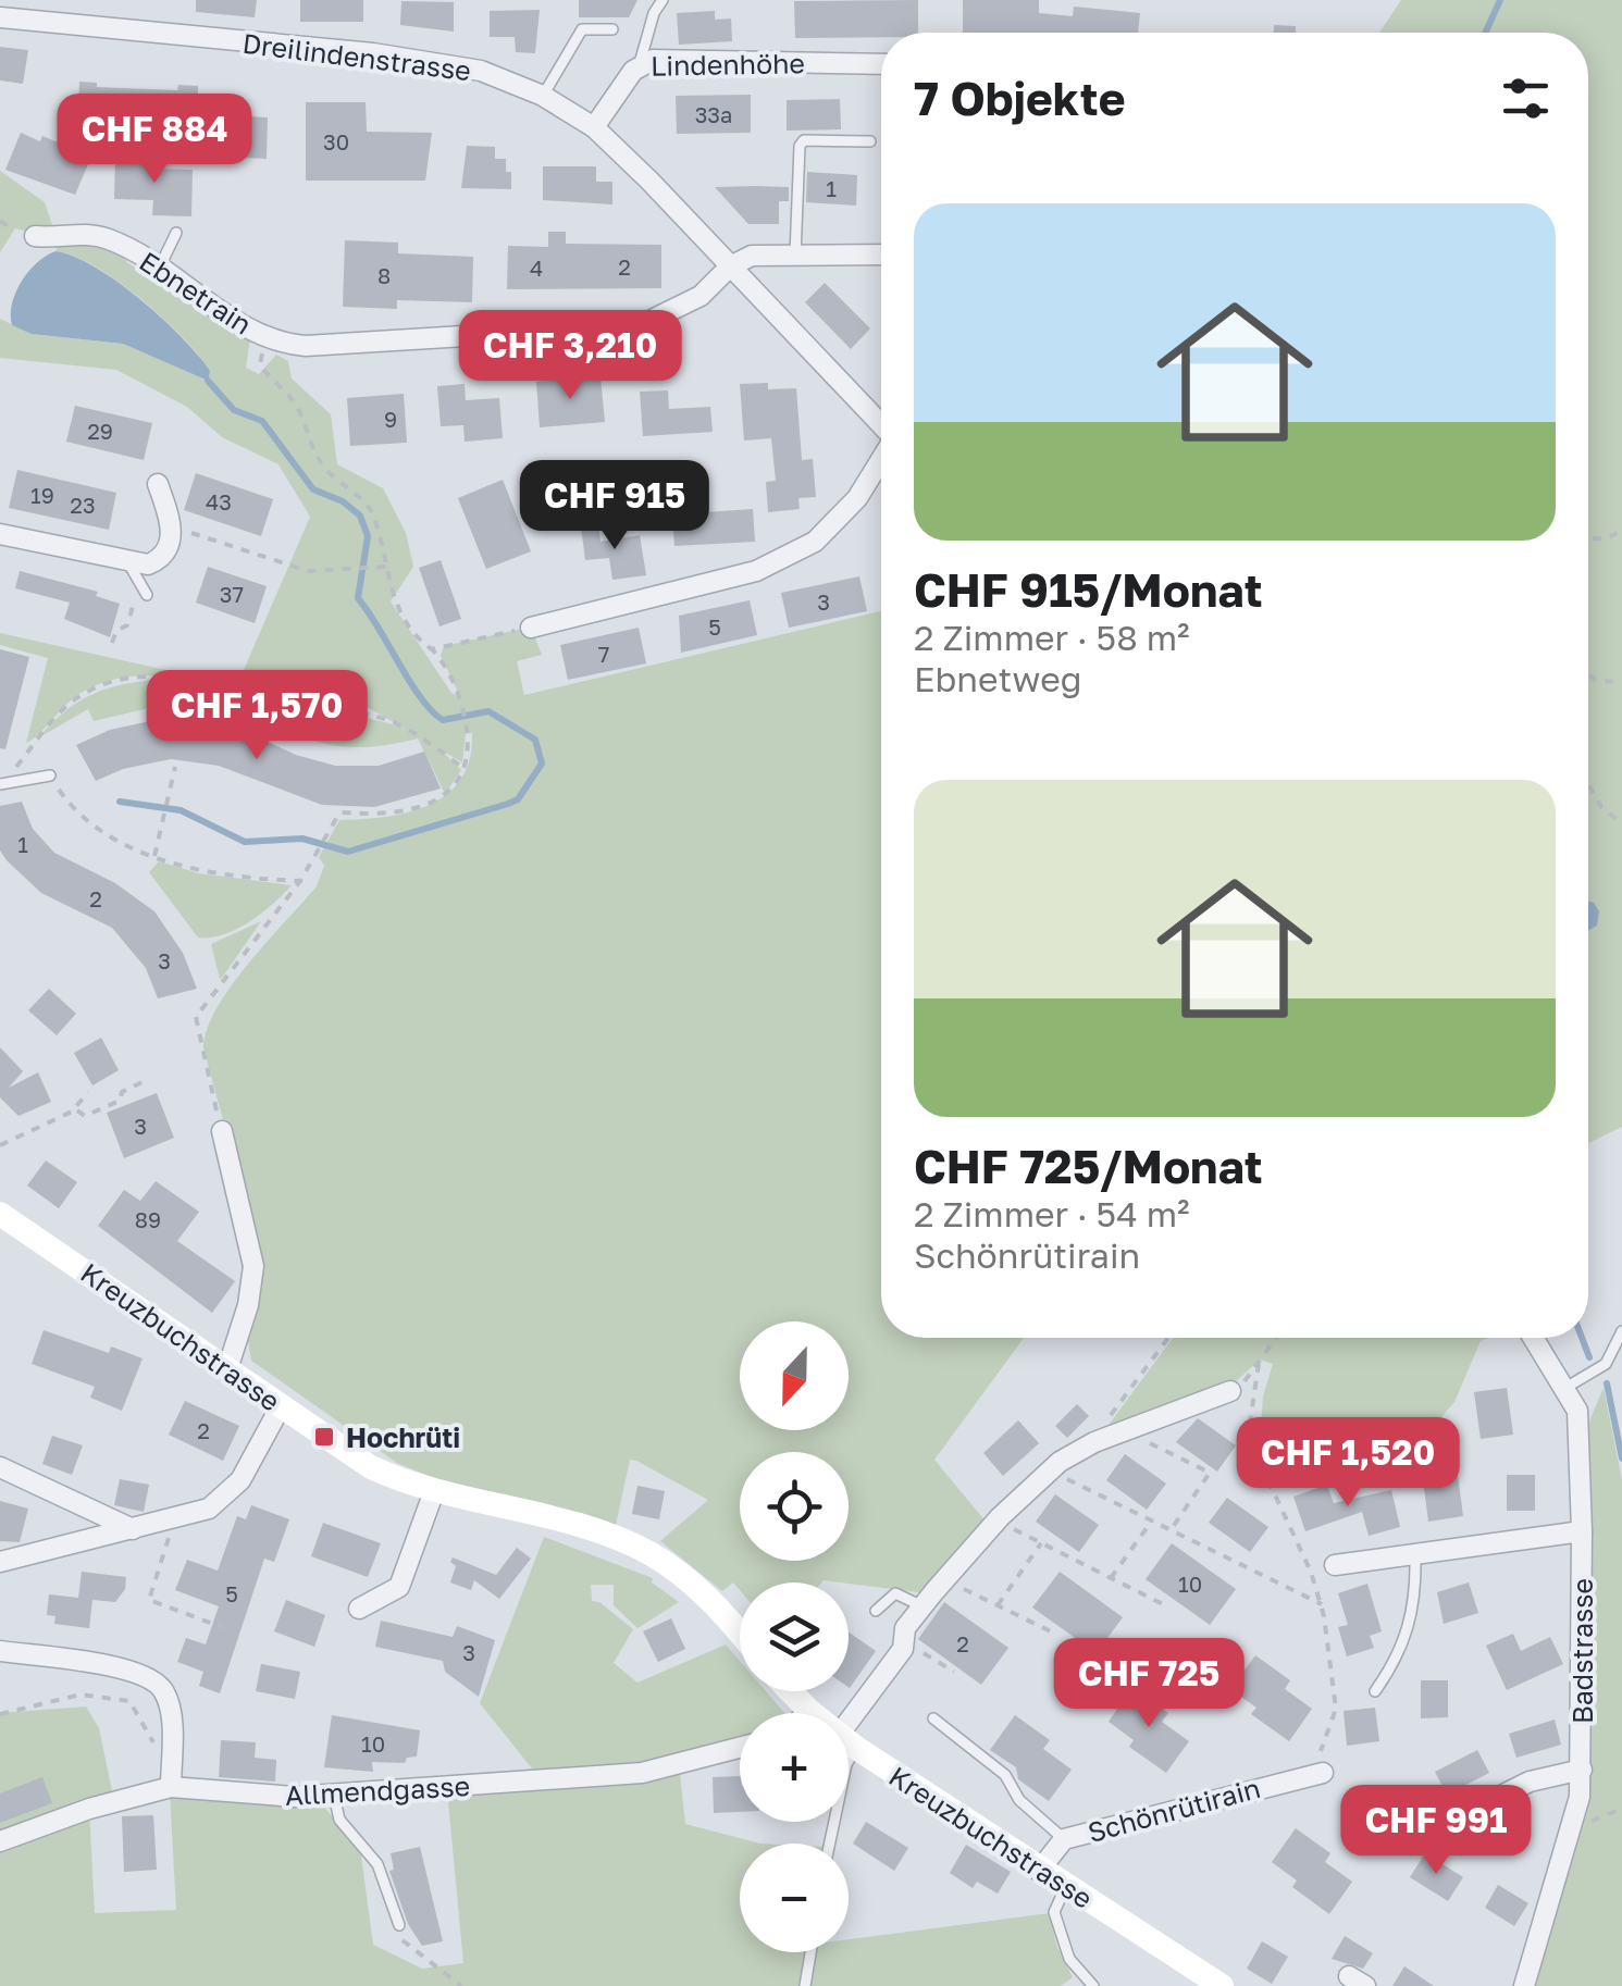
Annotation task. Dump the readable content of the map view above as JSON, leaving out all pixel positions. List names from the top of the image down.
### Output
{
  "streets": {
    "street": [
      "Dreilindenstrasse",
      "Lindenhöhe",
      "Ebnetrain",
      "Kreuzbuchstrasse",
      "Badstrasse",
      "Allmendgasse",
      "Schönrütirain"
    ]
  },
  "crossings": [
    ["Dreilindenstrasse", "Lindenhöhe"],
    ["Dreilindenstrasse", "Ebnetrain"],
    ["Kreuzbuchstrasse", "Schönrütirain"]
  ],
  "places": {
    "transit": ["Hochrüti"]
  },
  "house_numbers": [
    "33a",
    "30",
    "1",
    "2",
    "4",
    "8",
    "9",
    "29",
    "19",
    "43",
    "23",
    "37",
    "3",
    "5",
    "7",
    "1",
    "2",
    "3",
    "3",
    "89",
    "2",
    "10",
    "5",
    "2",
    "3",
    "10"
  ],
  "north": "bottom",
  "page": {
    "heading": "7 Objekte",
    "price": [
      "CHF 884",
      "CHF 3,210",
      "CHF 915",
      "CHF 1,570",
      "CHF 1,520",
      "CHF 725",
      "CHF 991"
    ],
    "list": [
      {
        "name": "CHF 915/Monat",
        "note": "2 Zimmer · 58 m² · Ebnetweg"
      },
      {
        "name": "CHF 725/Monat",
        "note": "2 Zimmer · 54 m² · Schönrütirain"
      }
    ],
    "map_buttons": ["+", "−"]
  }
}
